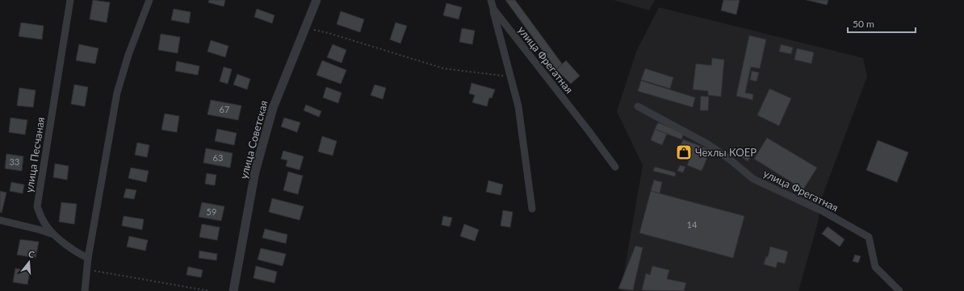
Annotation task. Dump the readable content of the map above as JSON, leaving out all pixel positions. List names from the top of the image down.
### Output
{
  "streets": {
    "street": ["улица Фрегатная", "улица Советская", "улица Песчаная"]
  },
  "places": {
    "shop": ["Чехлы КОЕР"]
  },
  "house_numbers": [
    "67",
    "63",
    "33",
    "59",
    "14"
  ],
  "scale_bar": "50 m",
  "north": "top"
}
